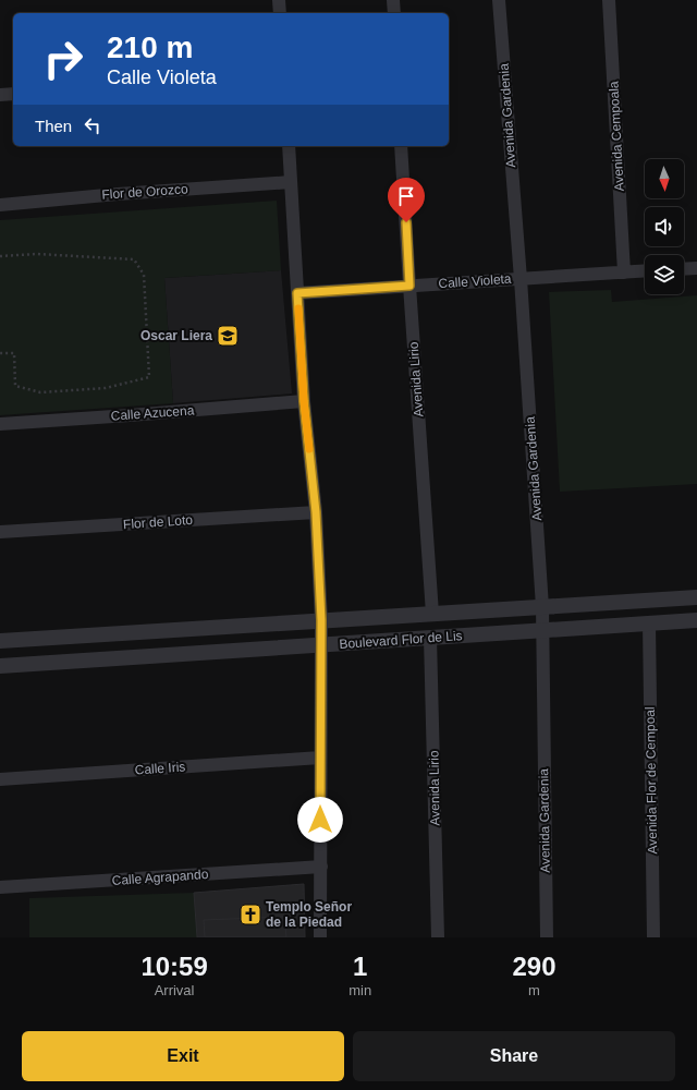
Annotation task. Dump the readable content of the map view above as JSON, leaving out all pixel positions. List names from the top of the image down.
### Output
{
  "streets": {
    "street": [
      "Avenida Gardenia",
      "Avenida Cempoala",
      "Flor de Orozco",
      "Calle Violeta",
      "Avenida Lirio",
      "Calle Azucena",
      "Flor de Loto",
      "Boulevard Flor de Lis",
      "Calle Iris",
      "Avenida Flor de Cempoal",
      "Calle Agrapando"
    ]
  },
  "crossings": [
    ["Avenida Gardenia", "Calle Violeta"],
    ["Avenida Gardenia", "Boulevard Flor de Lis"],
    ["Avenida Cempoala", "Calle Violeta"],
    ["Calle Violeta", "Avenida Lirio"],
    ["Avenida Lirio", "Boulevard Flor de Lis"],
    ["Boulevard Flor de Lis", "Avenida Flor de Cempoal"]
  ],
  "places": {
    "school or university": ["Oscar Liera"],
    "church": ["Templo Señor de la Piedad"]
  },
  "north": "bottom",
  "page": {
    "turn": ["210 m", "Calle Violeta"],
    "then": "Then",
    "eta": [
      "10:59",
      "Arrival",
      "1",
      "min",
      "290",
      "m"
    ],
    "buttons": ["Exit", "Share"]
  }
}
